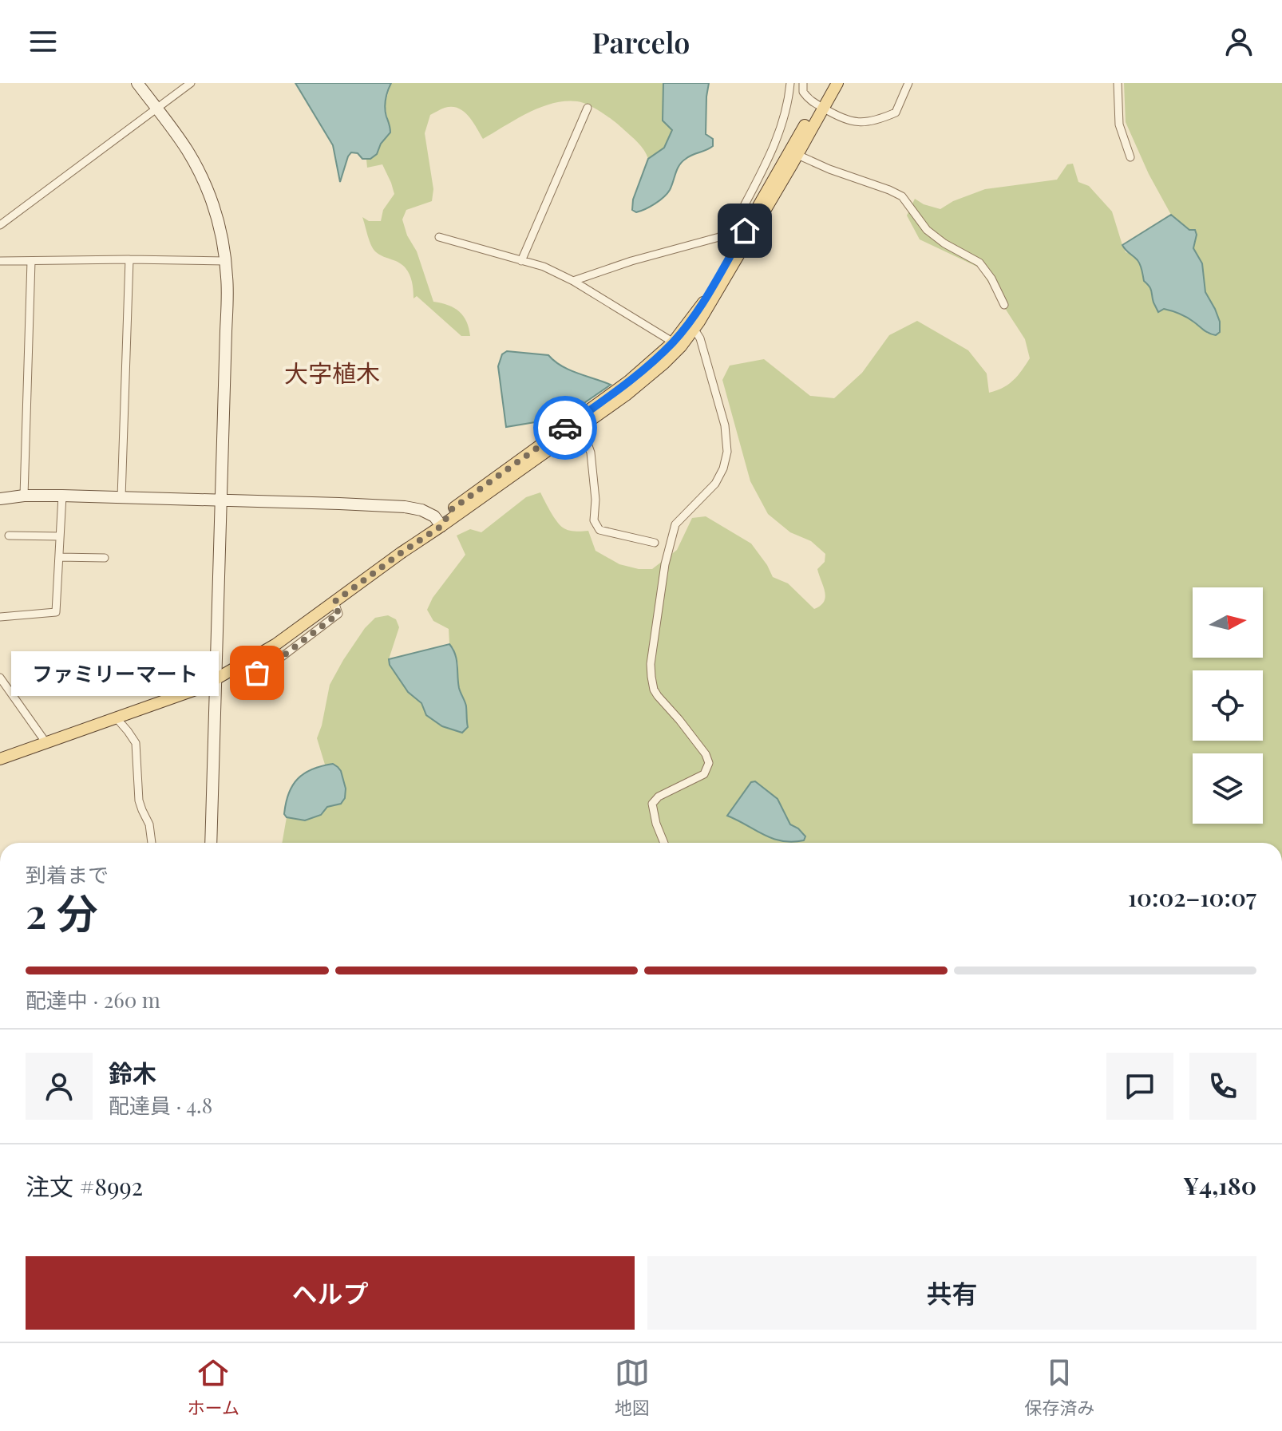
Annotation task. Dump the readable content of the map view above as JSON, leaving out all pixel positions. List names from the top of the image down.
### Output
{
  "districts": ["大字植木"],
  "places": ["ファミリーマート"],
  "north": "right",
  "page": {
    "header": "Parcelo",
    "bubble": "ファミリーマート",
    "heading": ["2 分", "到着まで", "10:02–10:07"],
    "panel": [
      "鈴木",
      "配達員 · 4.8",
      "注文 #8992",
      "¥4,180"
    ],
    "bar": "配達中 · 260 m",
    "buttons": ["ヘルプ", "共有"],
    "tabs": ["ホーム", "地図", "保存済み"]
  }
}
